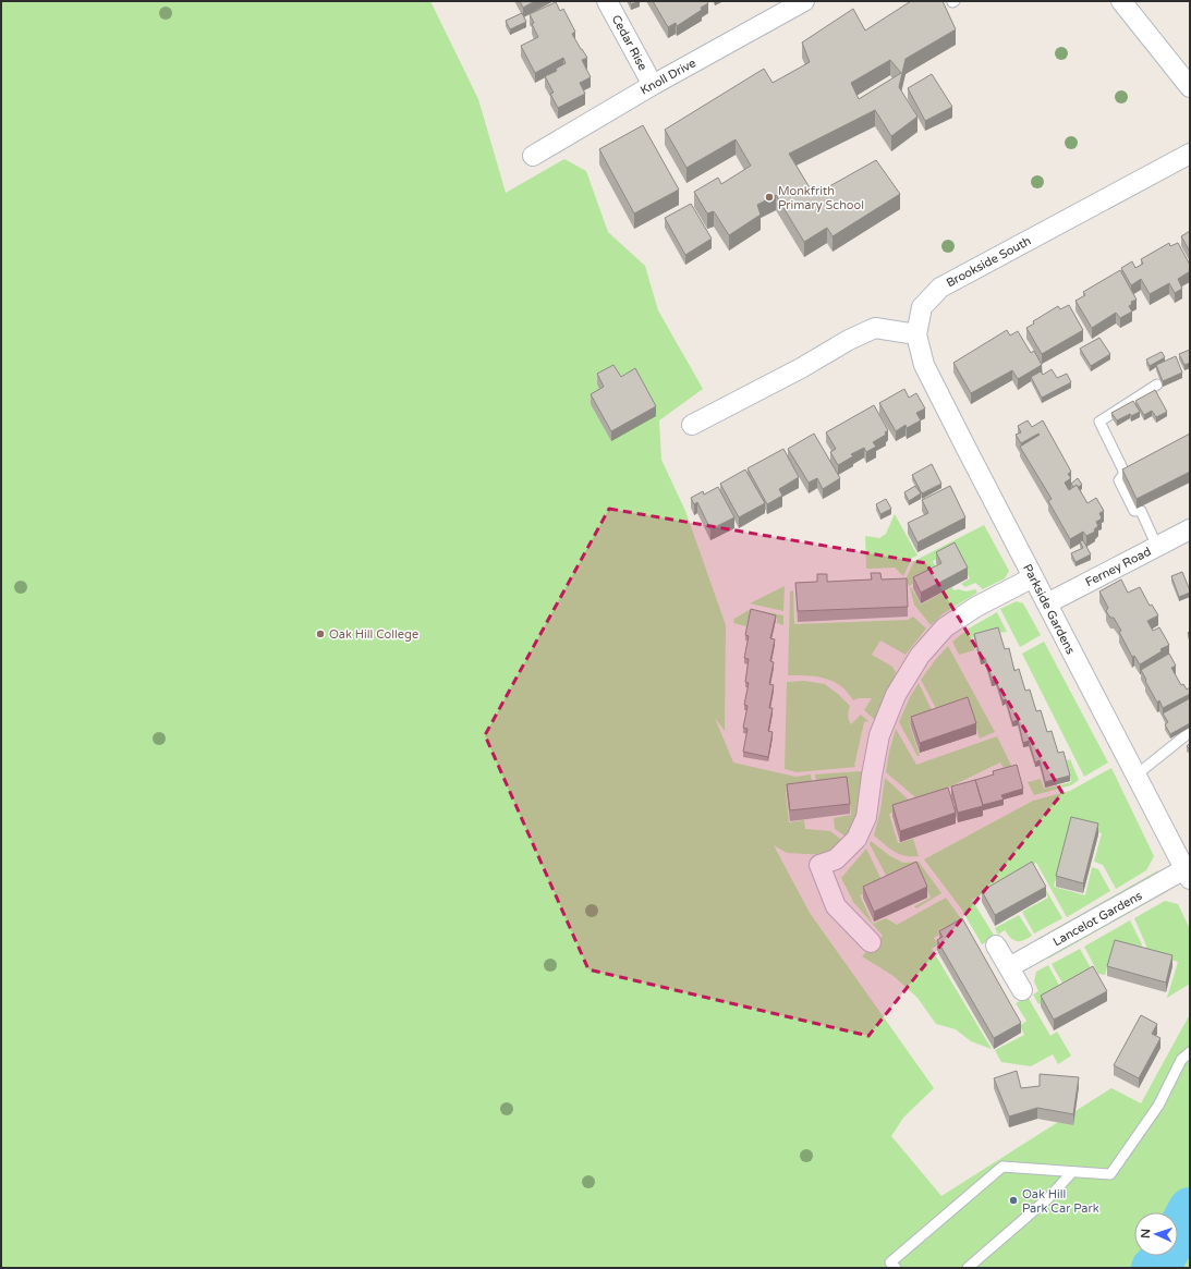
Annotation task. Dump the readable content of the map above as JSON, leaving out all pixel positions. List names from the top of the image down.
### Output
{
  "streets": {
    "street": [
      "Cedar Rise",
      "Knoll Drive",
      "Brookside South",
      "Ferney Road",
      "Parkside Gardens",
      "Lancelot Gardens"
    ]
  },
  "crossings": [
    ["Cedar Rise", "Knoll Drive"],
    ["Brookside South", "Parkside Gardens"],
    ["Ferney Road", "Parkside Gardens"],
    ["Parkside Gardens", "Lancelot Gardens"]
  ],
  "places": ["Monkfrith Primary School", "Oak Hill College", "Oak Hill Park Car Park"],
  "north": "left"
}
